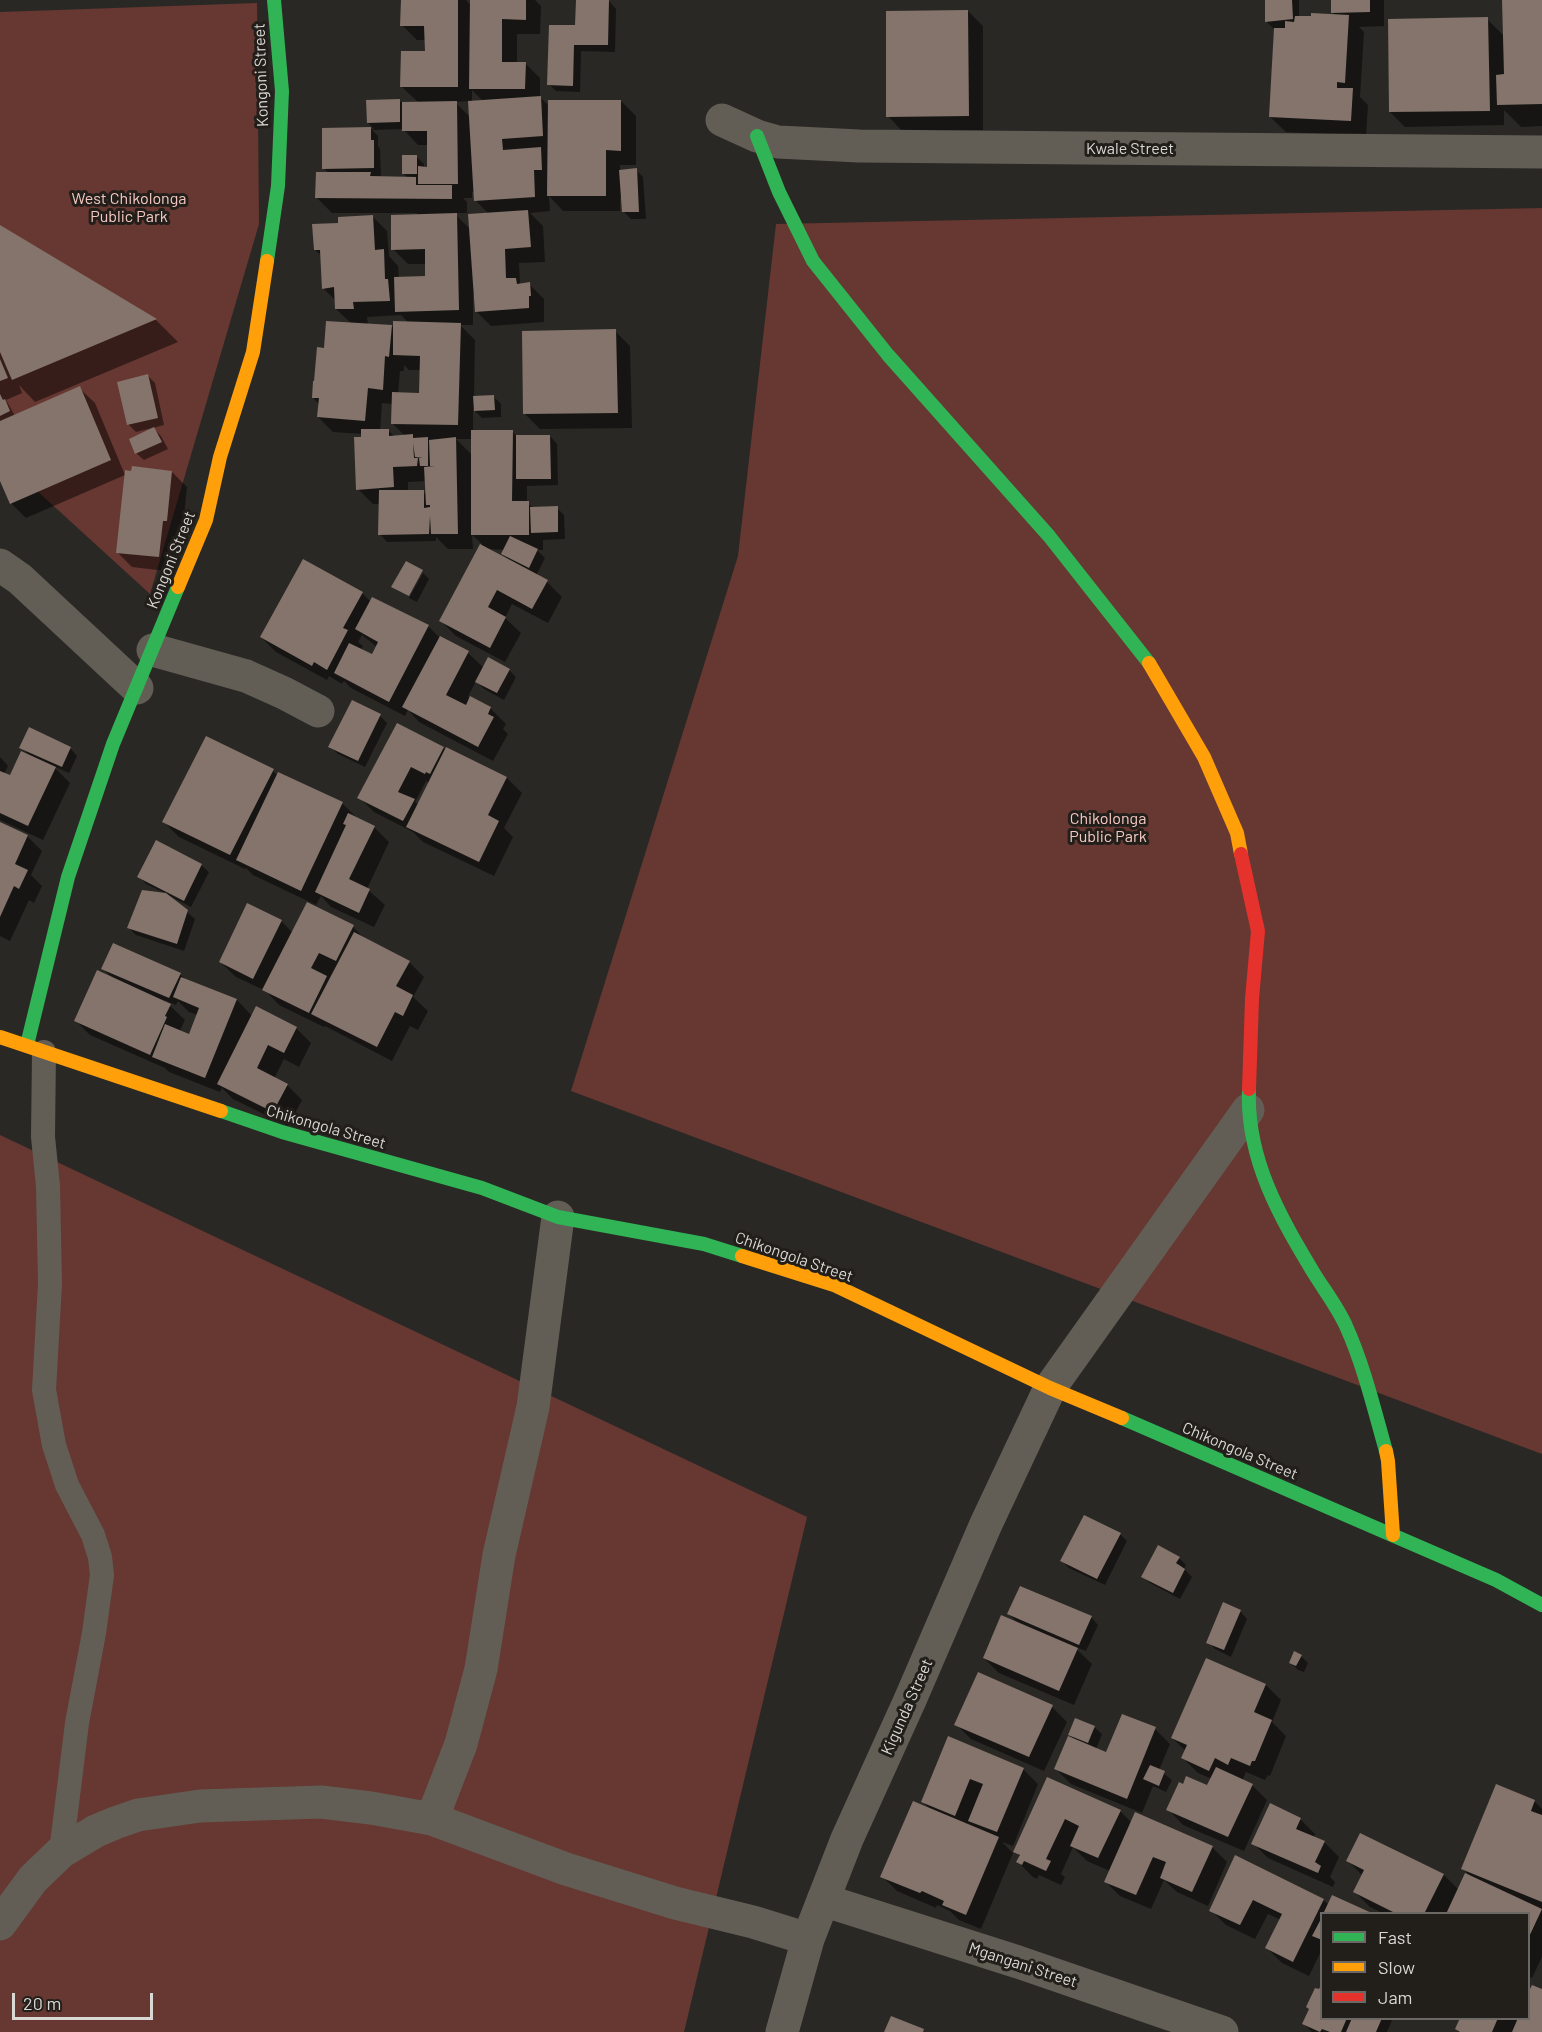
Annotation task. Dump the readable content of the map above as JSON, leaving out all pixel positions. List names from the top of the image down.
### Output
{
  "streets": {
    "street": [
      "Kongoni Street",
      "Kwale Street",
      "Chikongola Street",
      "Kigunda Street",
      "Mgangani Street"
    ]
  },
  "crossings": [
    ["Kongoni Street", "Chikongola Street"],
    ["Chikongola Street", "Kigunda Street"],
    ["Kigunda Street", "Mgangani Street"]
  ],
  "parks": ["West Chikolonga Public Park", "Chikolonga Public Park"],
  "legend": ["Fast", "Slow", "Jam"],
  "scale_bar": "20 m"
}
